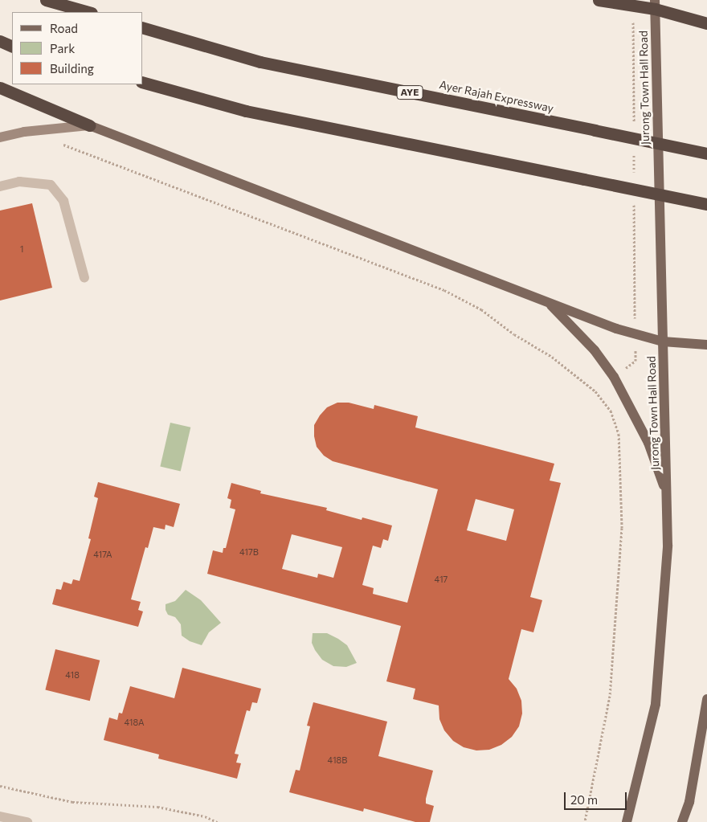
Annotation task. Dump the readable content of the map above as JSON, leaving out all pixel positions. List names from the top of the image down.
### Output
{
  "streets": {
    "highway": ["AYE", "Ayer Rajah Expressway"],
    "main road": ["Jurong Town Hall Road"]
  },
  "house_numbers": [
    "1",
    "417B",
    "417A",
    "417",
    "418",
    "418A",
    "418B"
  ],
  "legend": ["Road", "Park", "Building"],
  "scale_bar": "20 m"
}
